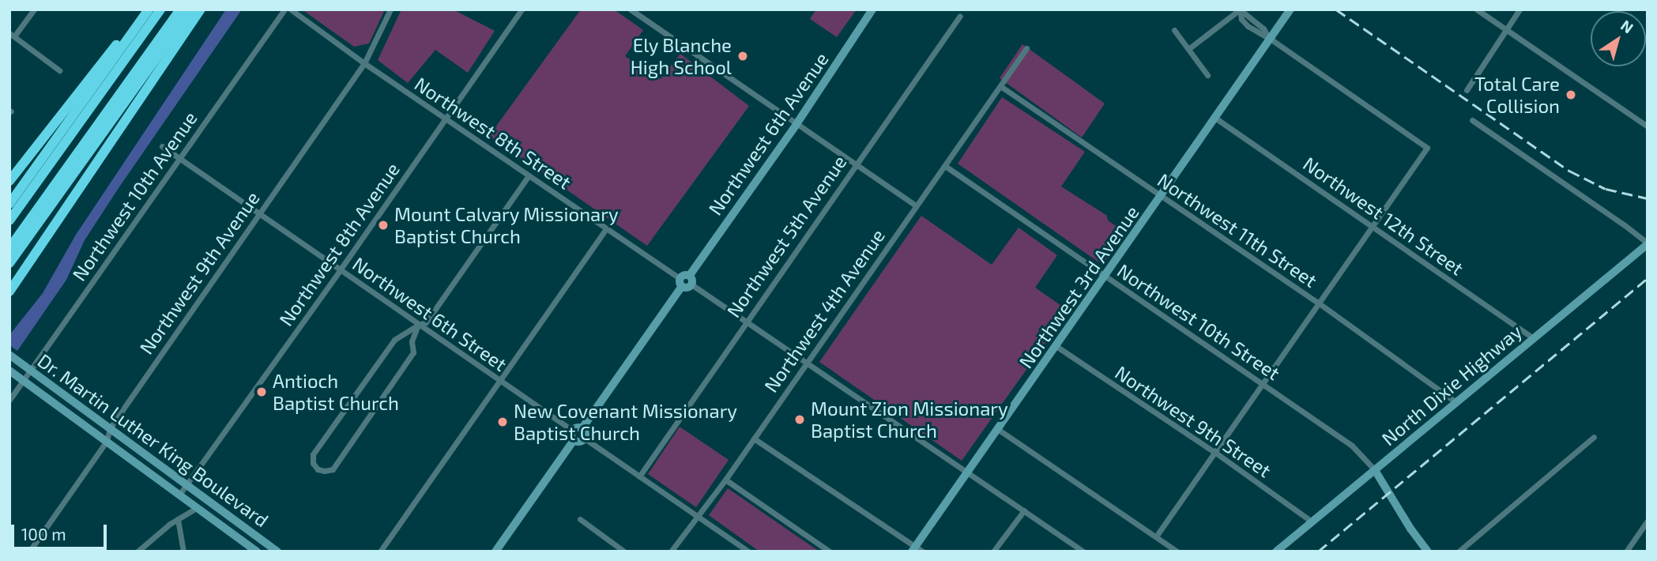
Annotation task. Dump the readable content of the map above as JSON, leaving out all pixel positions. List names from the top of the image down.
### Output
{
  "streets": {
    "street": [
      "Northwest 8th Street",
      "Northwest 6th Avenue",
      "Northwest 10th Avenue",
      "Northwest 12th Street",
      "Northwest 11th Street",
      "Northwest 5th Avenue",
      "Northwest 8th Avenue",
      "Northwest 9th Avenue",
      "Northwest 3rd Avenue",
      "Northwest 4th Avenue",
      "Northwest 6th Street",
      "Northwest 10th Street",
      "North Dixie Highway",
      "Northwest 9th Street",
      "Dr. Martin Luther King Boulevard"
    ]
  },
  "crossings": [
    ["Northwest 8th Street", "Northwest 8th Avenue"],
    ["Northwest 8th Street", "Northwest 9th Avenue"],
    ["Northwest 10th Avenue", "Northwest 6th Street"],
    ["Northwest 10th Avenue", "Dr. Martin Luther King Boulevard"],
    ["Northwest 12th Street", "Northwest 3rd Avenue"],
    ["Northwest 12th Street", "North Dixie Highway"],
    ["Northwest 11th Street", "Northwest 3rd Avenue"],
    ["Northwest 11th Street", "Northwest 4th Avenue"],
    ["Northwest 11th Street", "North Dixie Highway"],
    ["Northwest 8th Avenue", "Northwest 6th Street"],
    ["Northwest 8th Avenue", "Dr. Martin Luther King Boulevard"],
    ["Northwest 9th Avenue", "Northwest 6th Street"],
    ["Northwest 9th Avenue", "Dr. Martin Luther King Boulevard"],
    ["Northwest 3rd Avenue", "Northwest 10th Street"],
    ["Northwest 3rd Avenue", "Northwest 9th Street"],
    ["Northwest 4th Avenue", "Northwest 10th Street"],
    ["Northwest 10th Street", "North Dixie Highway"],
    ["North Dixie Highway", "Northwest 9th Street"]
  ],
  "places": [
    "Ely Blanche High School",
    "Total Care Collision",
    "Mount Calvary Missionary Baptist Church",
    "Antioch Baptist Church",
    "Mount Zion Missionary Baptist Church",
    "New Covenant Missionary Baptist Church"
  ],
  "scale_bar": "100 m",
  "north": "top right"
}
